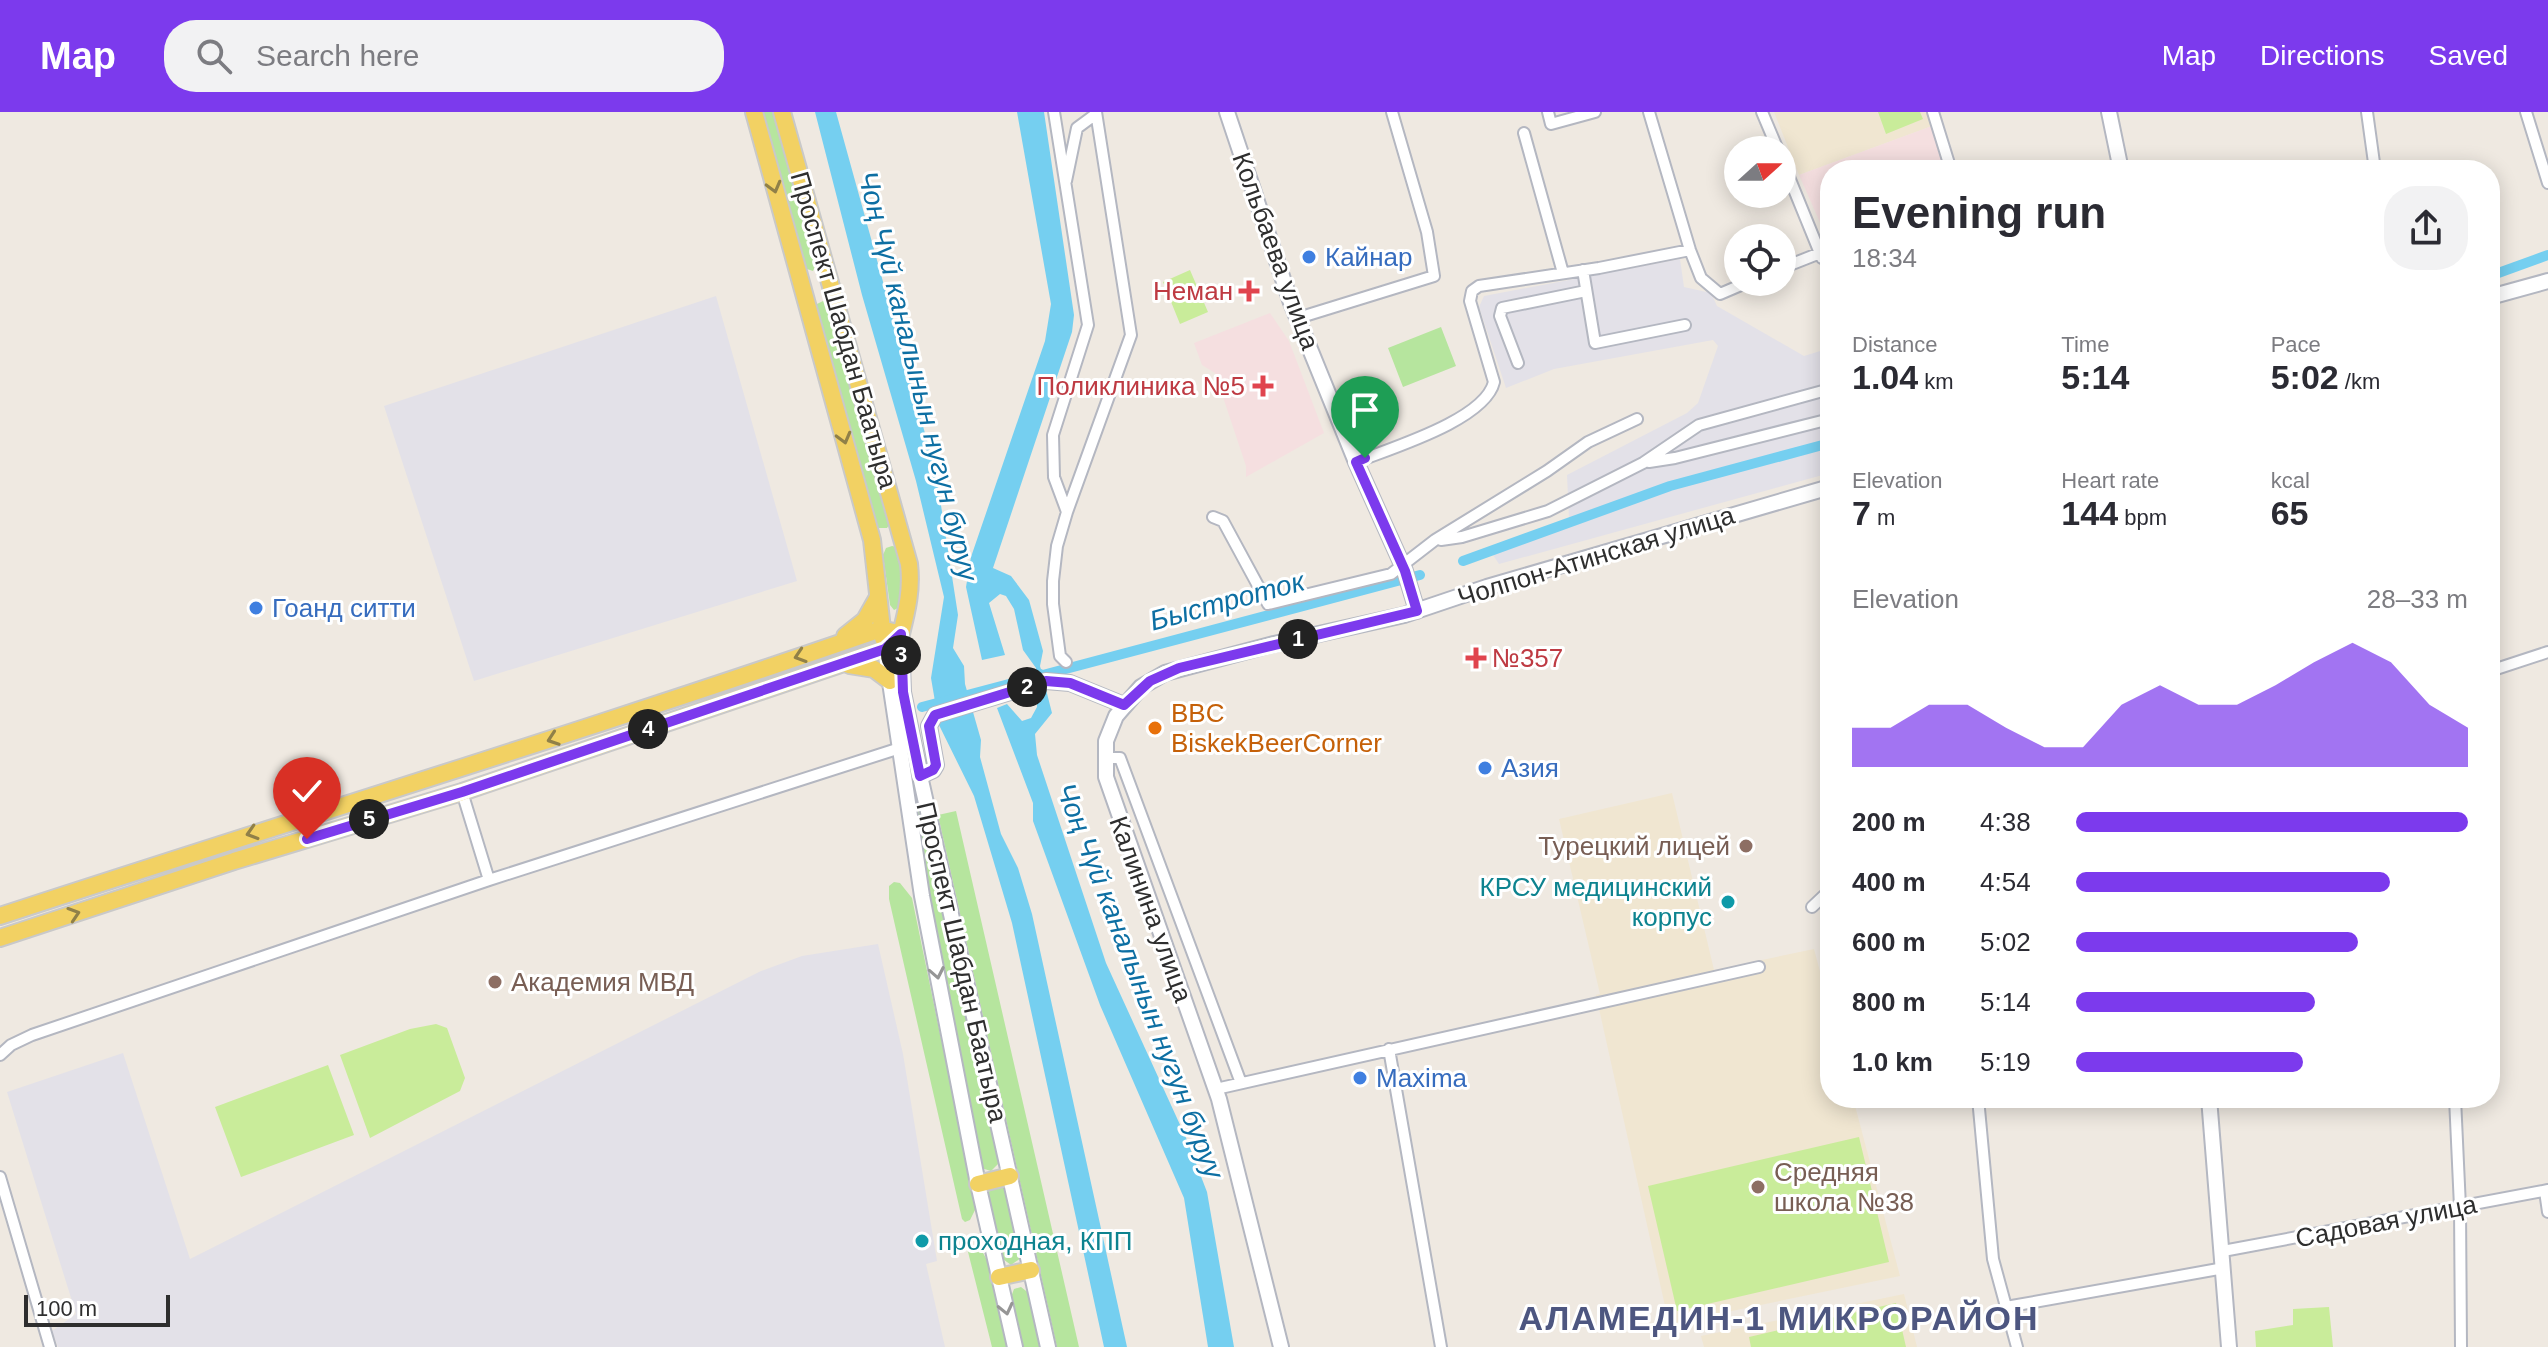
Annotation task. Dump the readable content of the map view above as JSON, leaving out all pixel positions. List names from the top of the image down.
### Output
{
  "streets": {
    "main road": [
      "Кольбаева улица",
      "Проспект Шабдан Баатыра",
      "Чолпон-Атинская улица",
      "Калинина улица"
    ],
    "street": ["Садовая улица"]
  },
  "crossings": [
    ["Кольбаева улица", "Чолпон-Атинская улица"],
    ["Чолпон-Атинская улица", "Калинина улица"]
  ],
  "districts": ["АЛАМЕДИН-1 МИКРОРАЙОН"],
  "water": ["Чоң Чүй каналынын нугун буруу", "Быстроток"],
  "places": {
    "other": [
      "Кайнар",
      "Гоанд ситти",
      "BBC BiskekBeerCorner",
      "Азия",
      "Турецкий лицей",
      "КРСУ медицинский корпус",
      "Академия МВД",
      "Maxima",
      "Средняя школа №38",
      "проходная, КПП"
    ],
    "health": ["Неман", "Поликлиника №5", "№357"]
  },
  "scale_bar": "100 m",
  "north": "right",
  "page": {
    "header": "Map",
    "search": "Search here",
    "nav": ["Map", "Directions", "Saved"],
    "heading": ["Evening run", "18:34"],
    "stats": [
      ["Distance", "1.04 km"],
      ["Time", "5:14"],
      ["Pace", "5:02 /km"],
      ["Elevation", "7 m"],
      ["Heart rate", "144 bpm"],
      ["kcal", "65"]
    ],
    "chart": ["Elevation", "28–33 m"],
    "pins": [
      "1",
      "3",
      "2",
      "4",
      "5"
    ],
    "list": [
      {
        "name": "200 m",
        "note": "4:38"
      },
      {
        "name": "400 m",
        "note": "4:54"
      },
      {
        "name": "600 m",
        "note": "5:02"
      },
      {
        "name": "800 m",
        "note": "5:14"
      },
      {
        "name": "1.0 km",
        "note": "5:19"
      }
    ],
    "scale": "100 m"
  }
}
